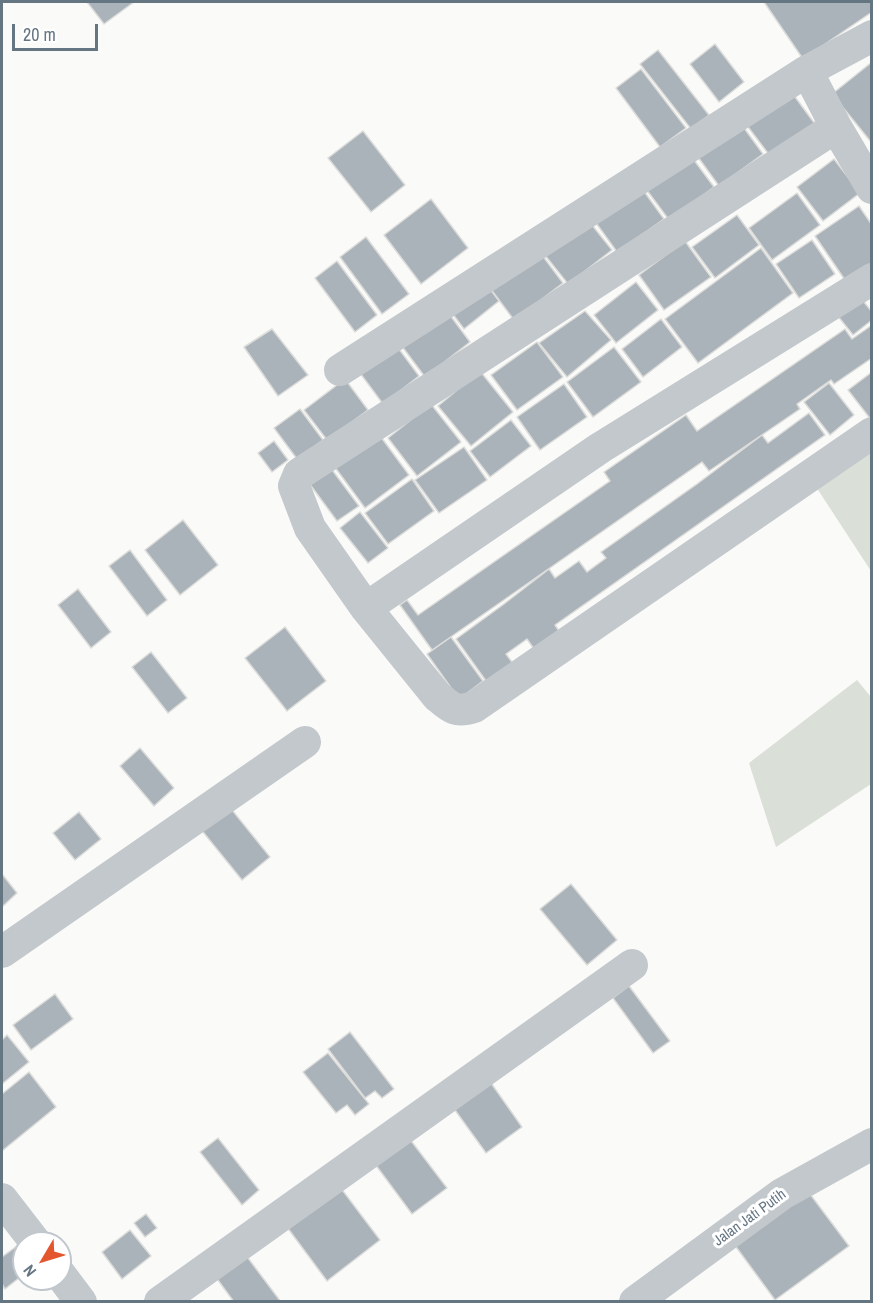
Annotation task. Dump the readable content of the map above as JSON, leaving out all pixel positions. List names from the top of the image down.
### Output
{
  "streets": {
    "street": ["Jalan Jati Putih"]
  },
  "scale_bar": "20 m",
  "north": "bottom left"
}
